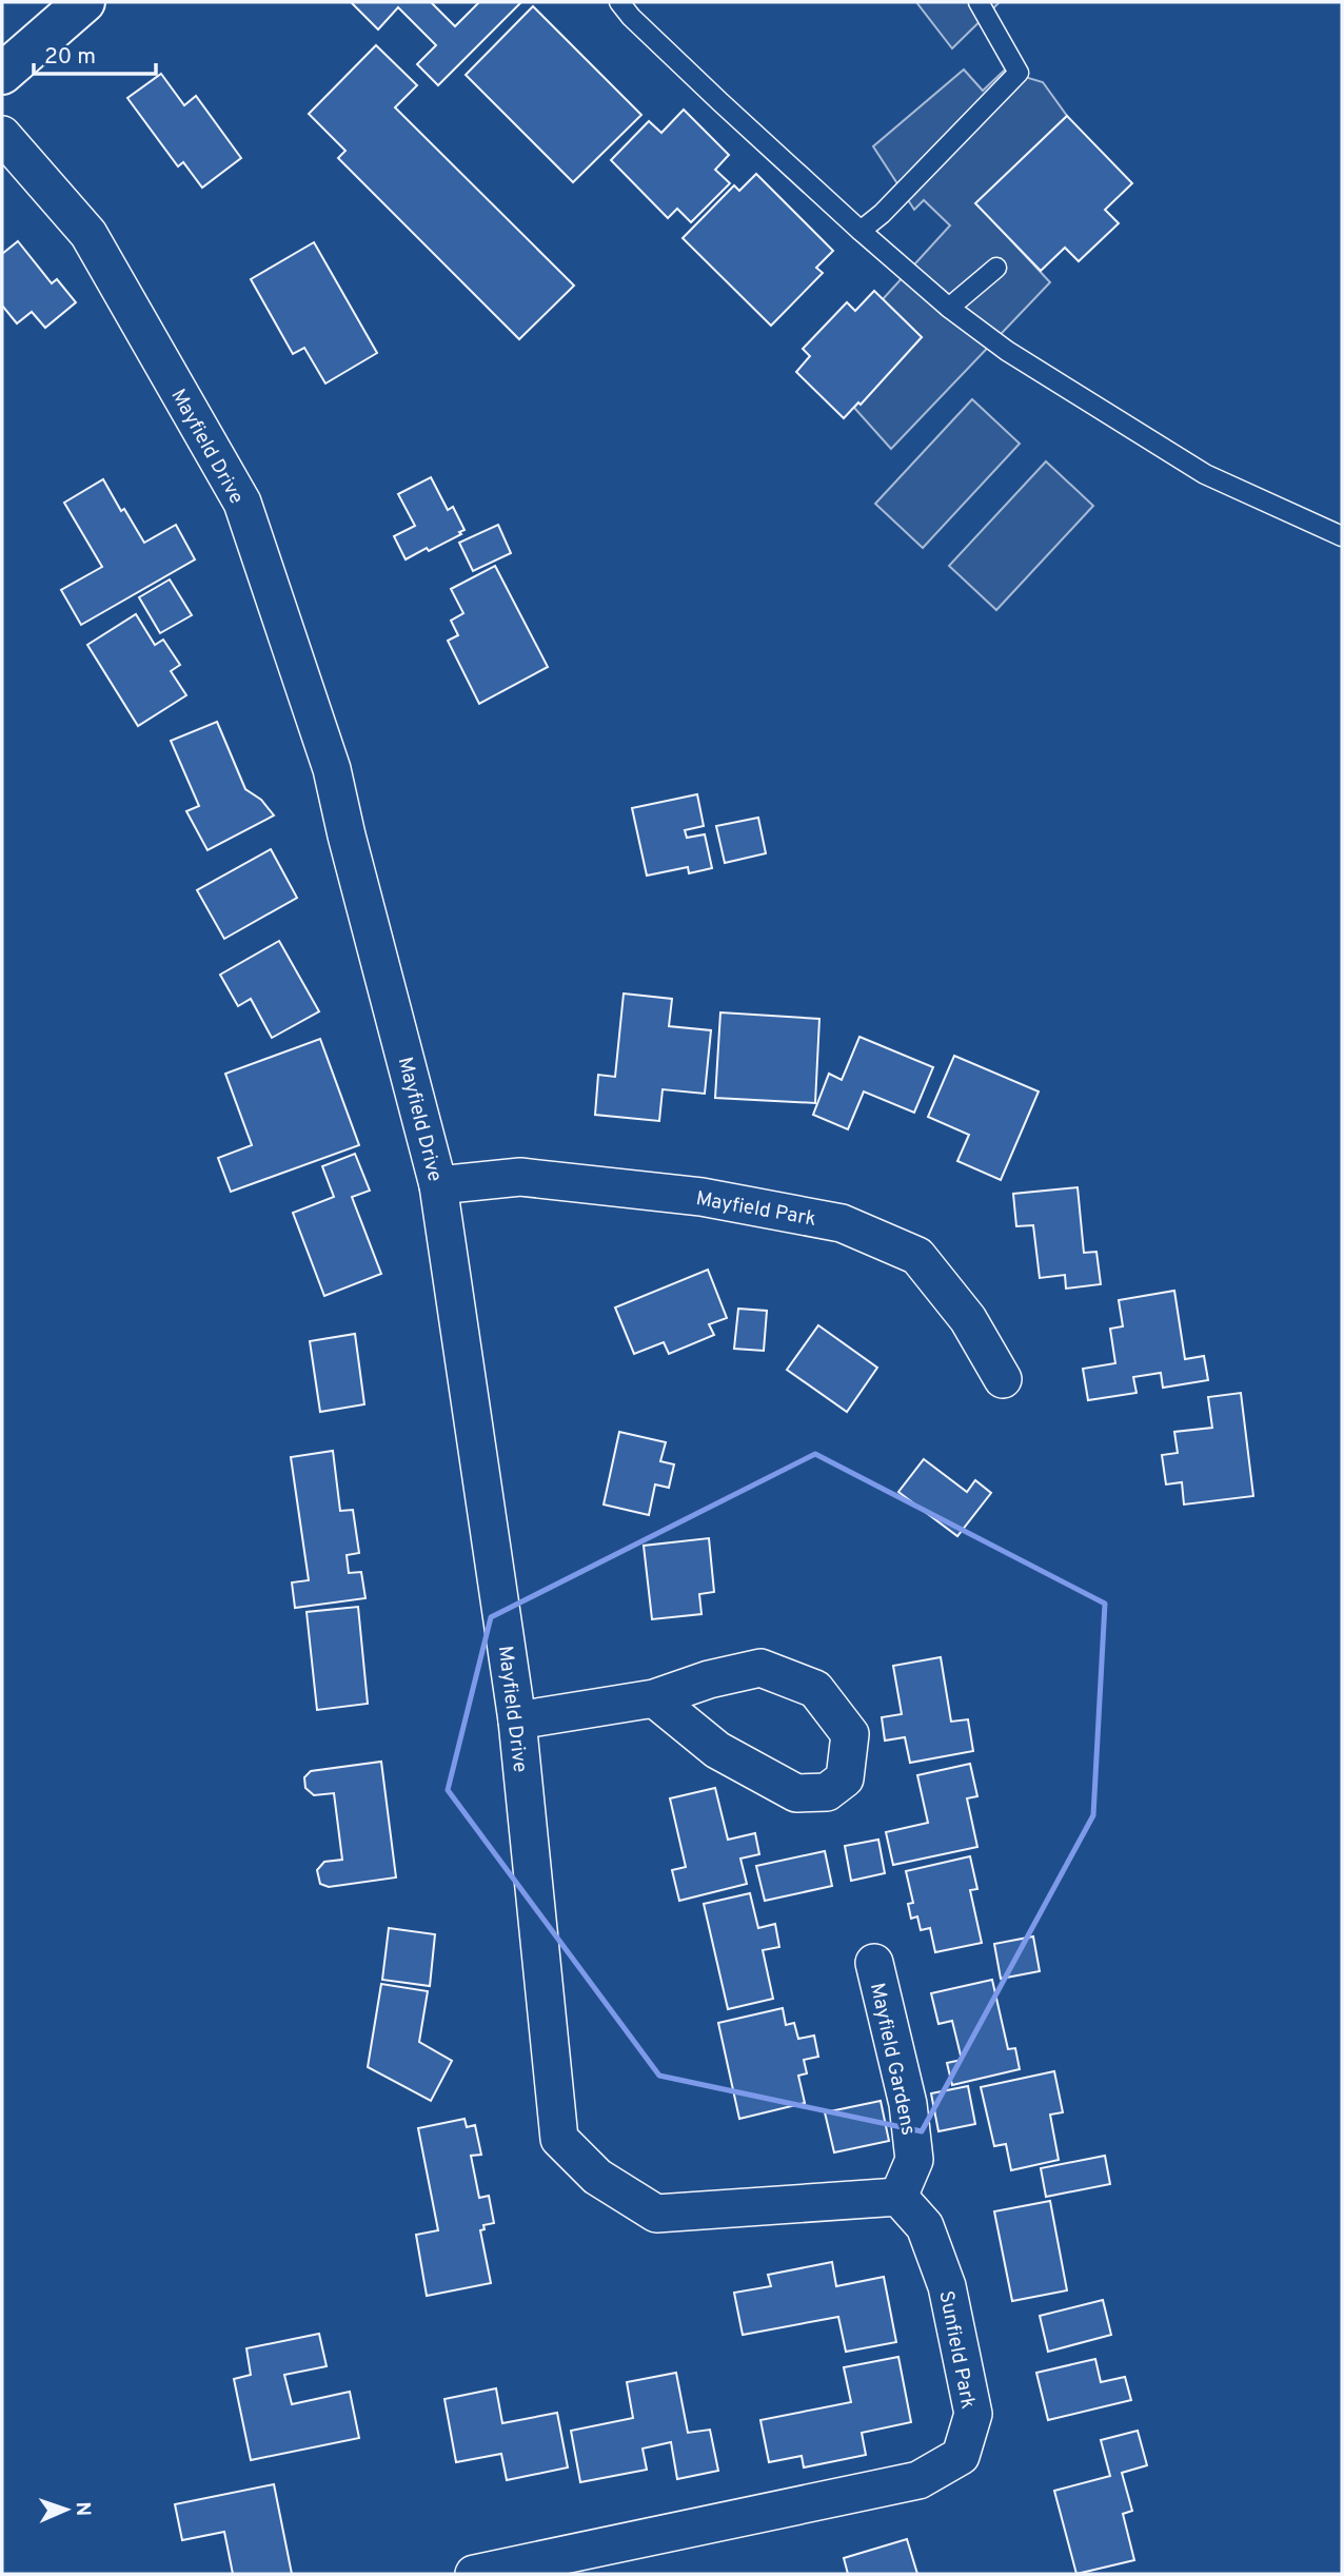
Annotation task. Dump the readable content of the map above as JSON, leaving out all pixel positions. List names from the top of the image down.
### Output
{
  "streets": {
    "street": [
      "Mayfield Drive",
      "Mayfield Park",
      "Mayfield Gardens",
      "Sunfield Park"
    ]
  },
  "crossings": [
    ["Mayfield Drive", "Mayfield Park"],
    ["Mayfield Drive", "Mayfield Gardens"],
    ["Mayfield Drive", "Sunfield Park"],
    ["Mayfield Gardens", "Sunfield Park"]
  ],
  "scale_bar": "20 m",
  "north": "right"
}
